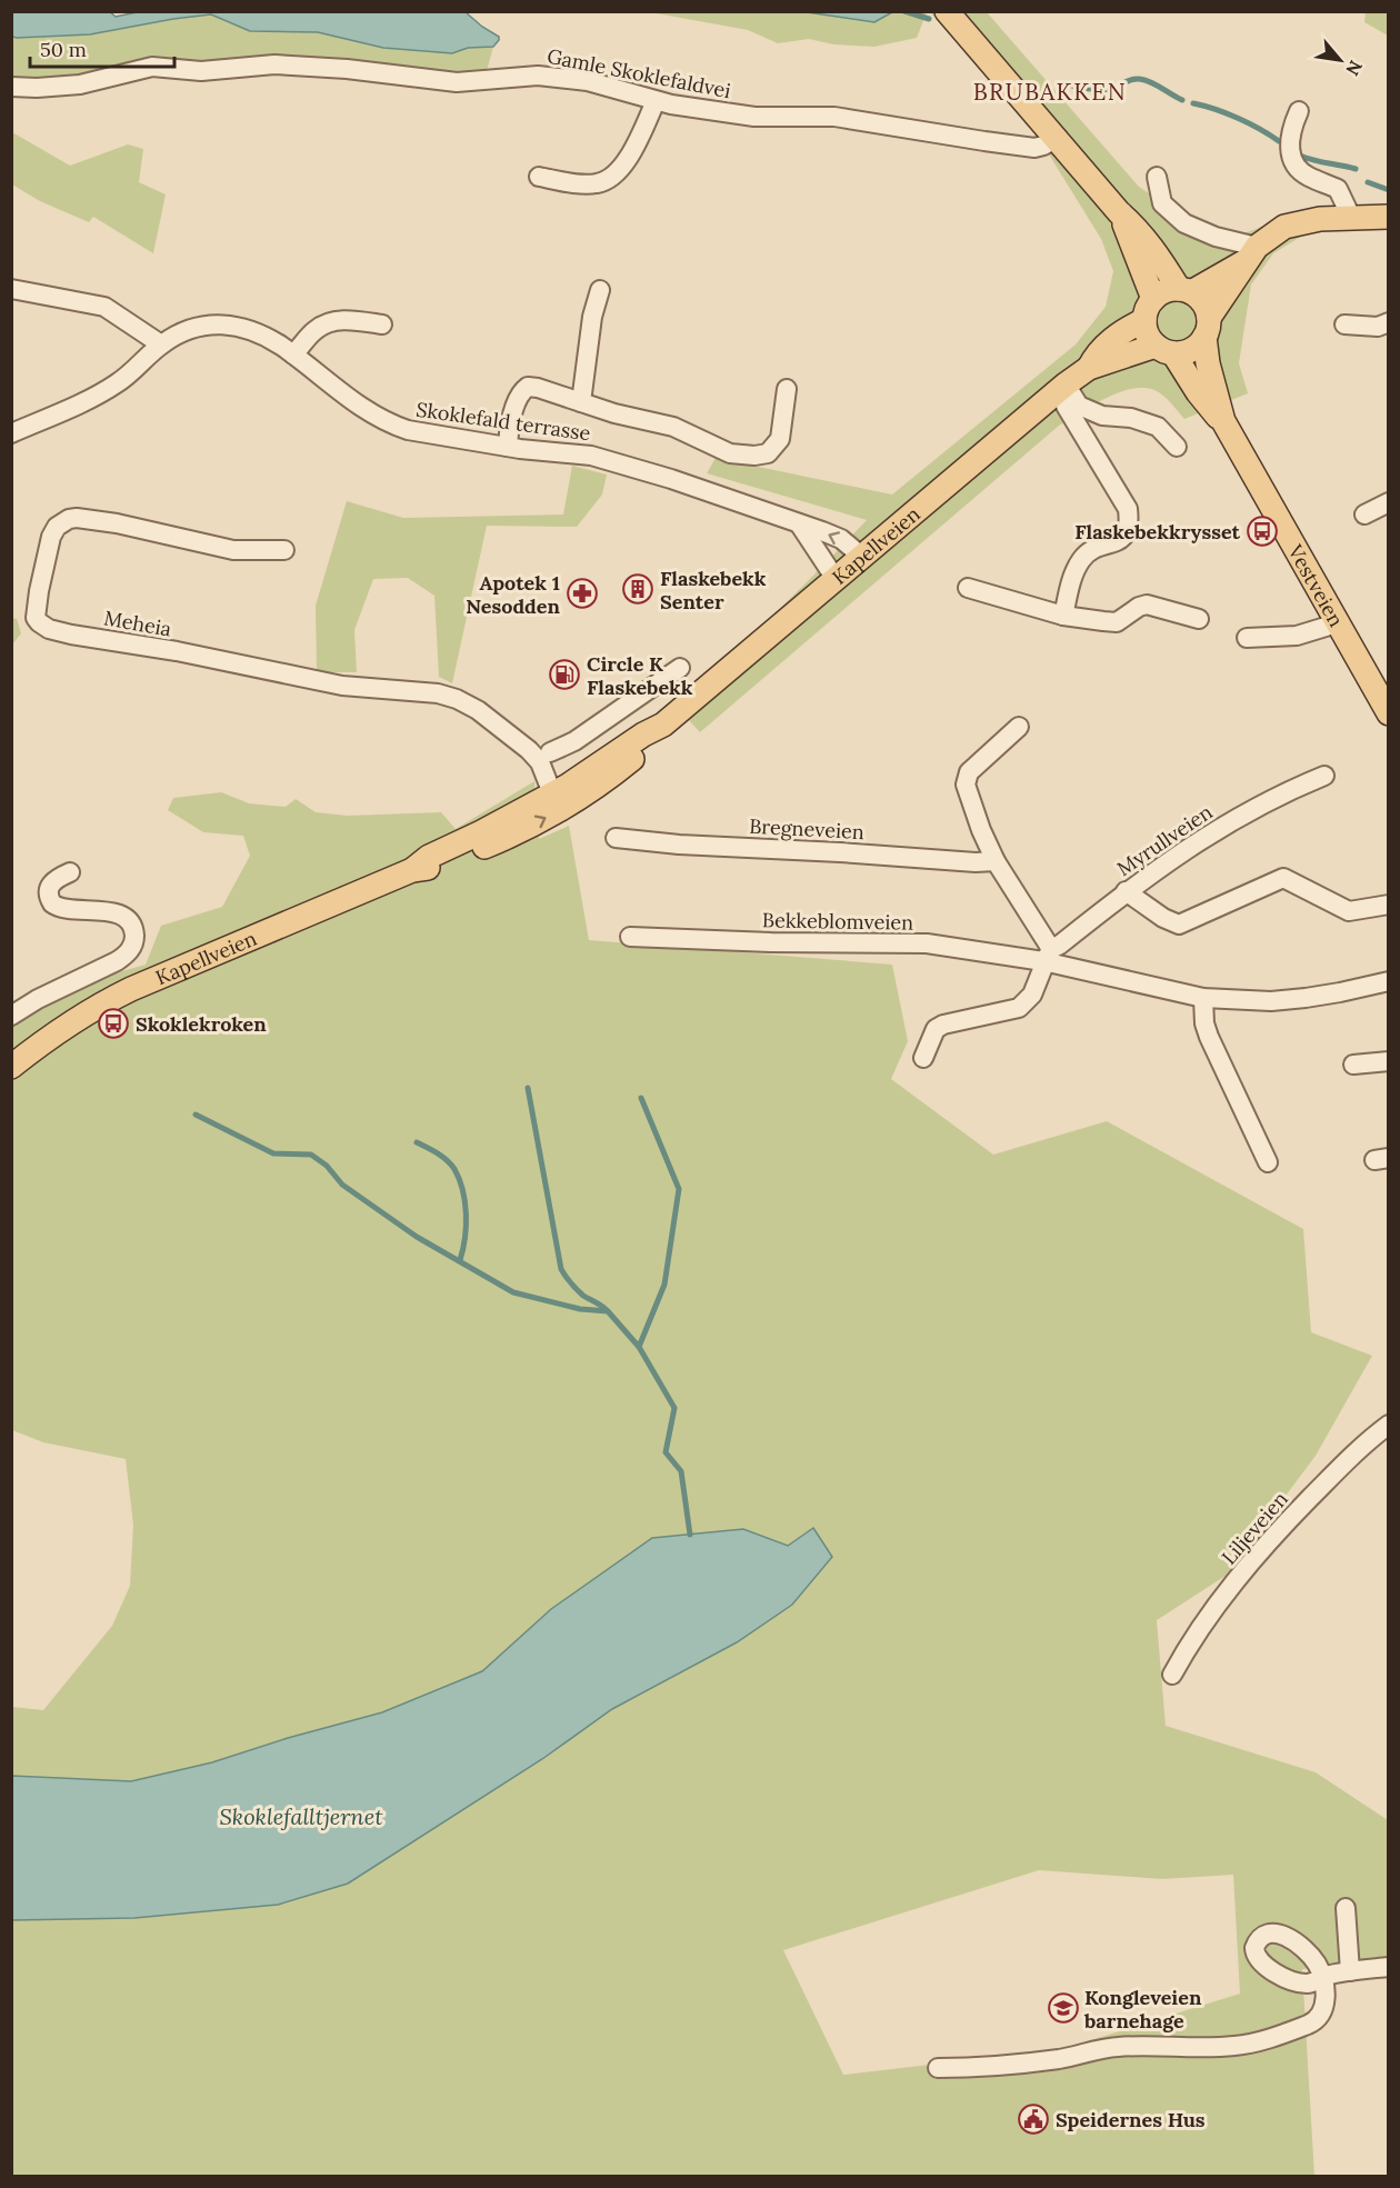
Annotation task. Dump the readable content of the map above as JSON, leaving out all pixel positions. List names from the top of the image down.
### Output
{
  "streets": {
    "main road": ["Kapellveien", "Vestveien"],
    "street": [
      "Gamle Skoklefaldvei",
      "Skoklefald terrasse",
      "Meheia",
      "Bregneveien",
      "Myrullveien",
      "Bekkeblomveien",
      "Liljeveien"
    ]
  },
  "crossings": [
    ["Skoklefald terrasse", "Kapellveien"],
    ["Kapellveien", "Vestveien"],
    ["Kapellveien", "Meheia"],
    ["Myrullveien", "Bekkeblomveien"]
  ],
  "districts": ["BRUBAKKEN"],
  "water": ["Skoklefalltjernet"],
  "places": {
    "bus stop": ["Flaskebekkrysset", "Skoklekroken"],
    "building": ["Flaskebekk Senter"],
    "pharmacy": ["Apotek 1 Nesodden"],
    "fuel station": ["Circle K Flaskebekk"],
    "school or university": ["Kongleveien barnehage"],
    "public building": ["Speidernes Hus"]
  },
  "scale_bar": "50 m",
  "north": "bottom right"
}
